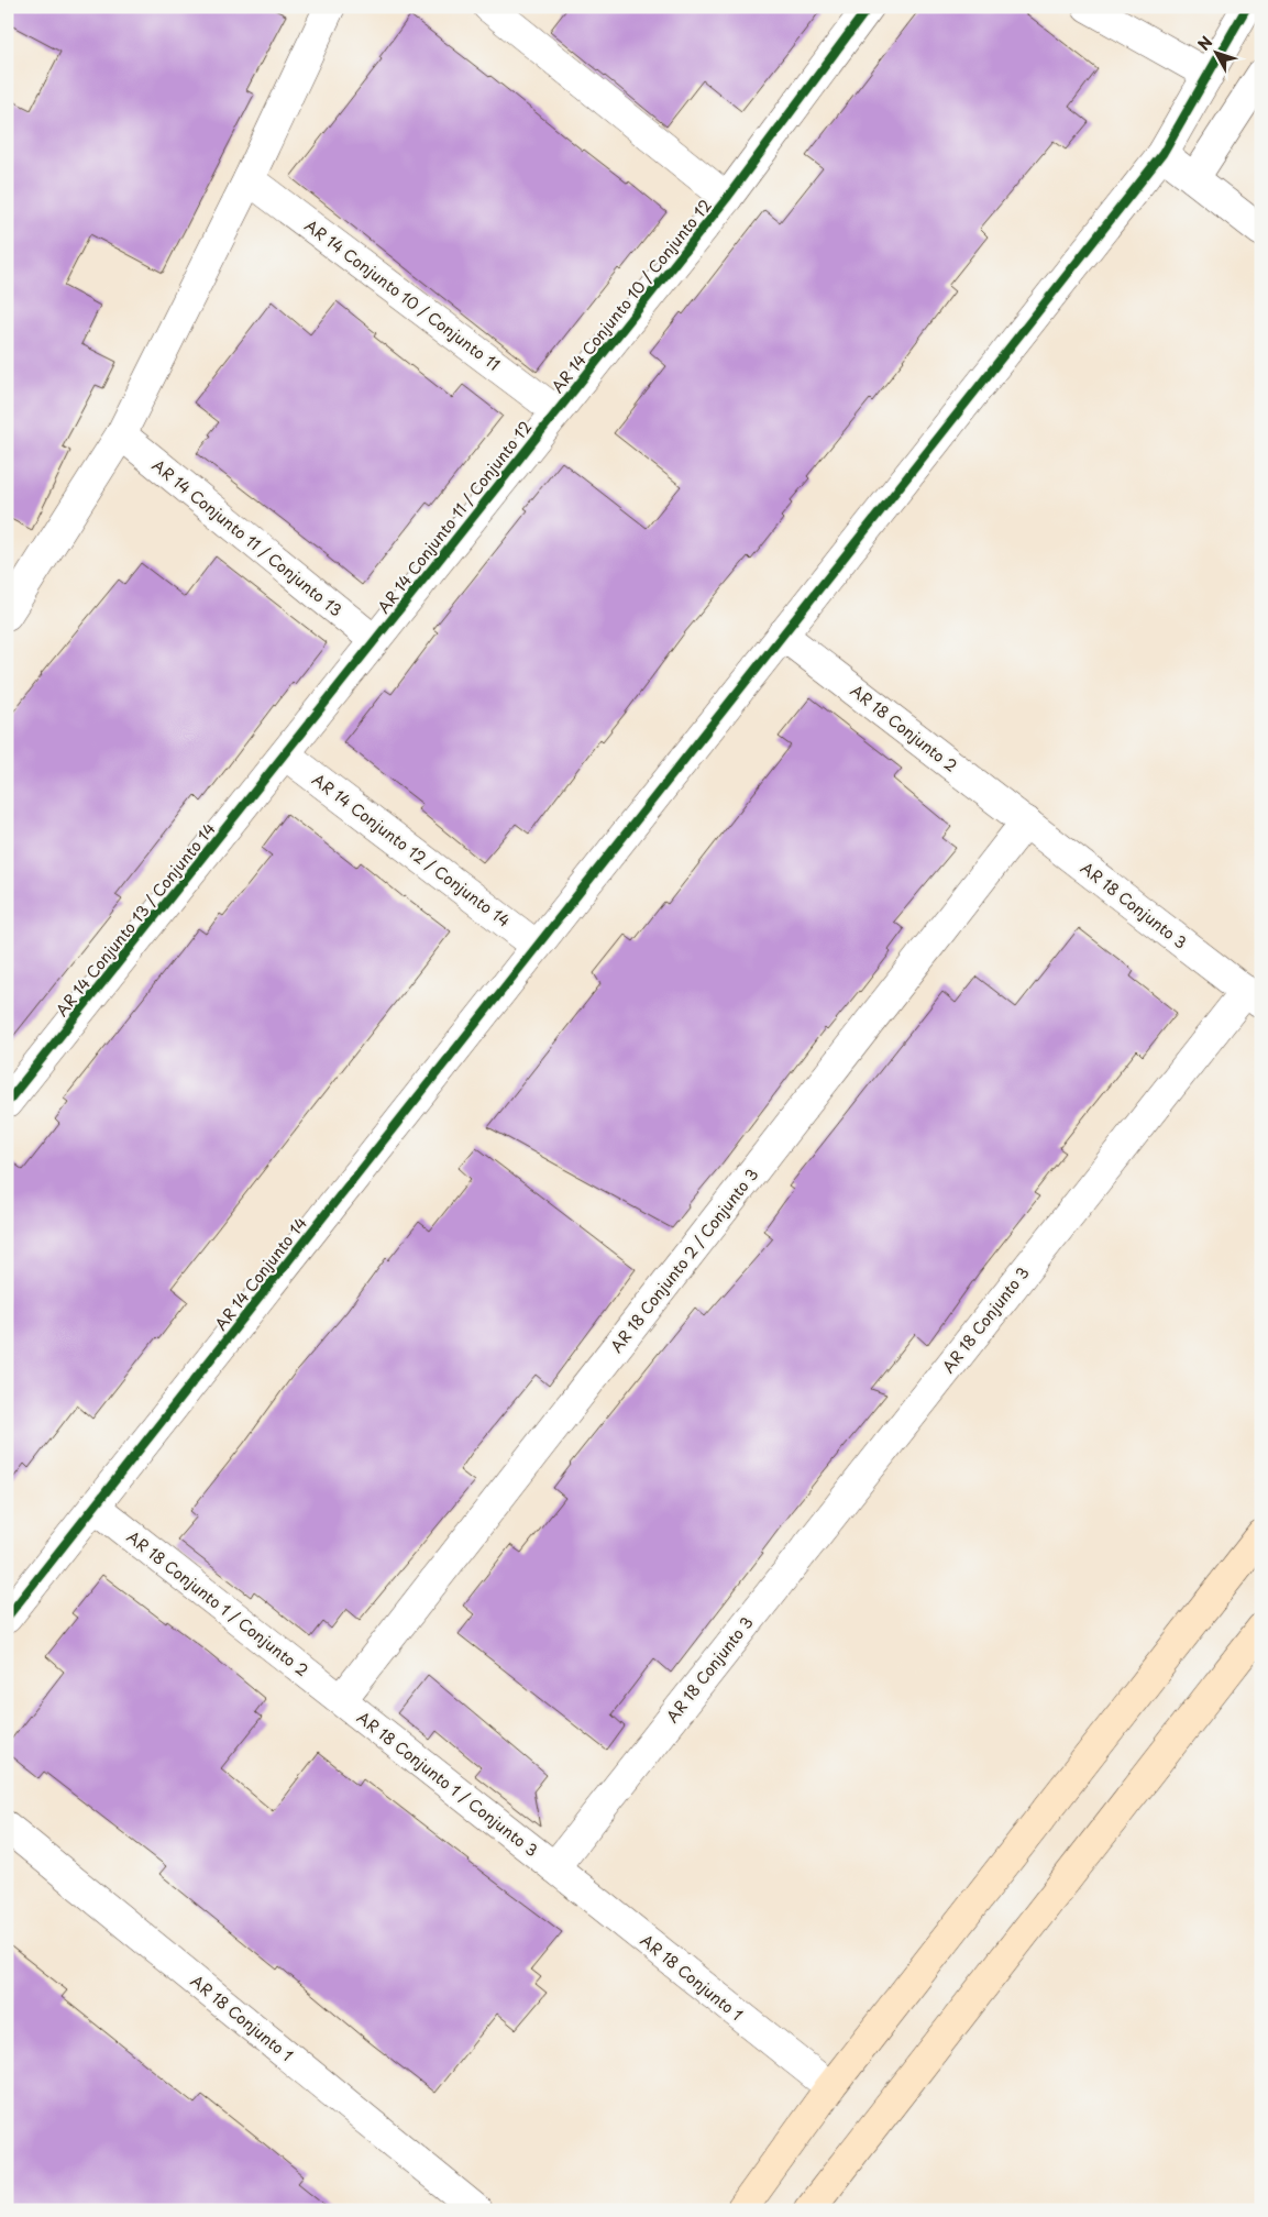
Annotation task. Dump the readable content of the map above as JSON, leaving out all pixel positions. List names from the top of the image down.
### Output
{
  "streets": {
    "street": [
      "AR 14 Conjunto 10 / Conjunto 11",
      "AR 14 Conjunto 10 / Conjunto 12",
      "AR 14 Conjunto 11 / Conjunto 12",
      "AR 14 Conjunto 11 / Conjunto 13",
      "AR 18 Conjunto 2",
      "AR 14 Conjunto 12 / Conjunto 14",
      "AR 18 Conjunto 3",
      "AR 14 Conjunto 13 / Conjunto 14",
      "AR 18 Conjunto 2 / Conjunto 3",
      "AR 14 Conjunto 14",
      "AR 18 Conjunto 1 / Conjunto 2",
      "AR 18 Conjunto 1 / Conjunto 3",
      "AR 18 Conjunto 1"
    ]
  },
  "crossings": [
    ["AR 14 Conjunto 10 / Conjunto 11", "AR 14 Conjunto 10 / Conjunto 12"],
    ["AR 14 Conjunto 10 / Conjunto 11", "AR 14 Conjunto 11 / Conjunto 12"],
    ["AR 14 Conjunto 10 / Conjunto 12", "AR 14 Conjunto 11 / Conjunto 12"],
    ["AR 14 Conjunto 11 / Conjunto 12", "AR 14 Conjunto 11 / Conjunto 13"],
    ["AR 14 Conjunto 11 / Conjunto 12", "AR 14 Conjunto 12 / Conjunto 14"],
    ["AR 14 Conjunto 11 / Conjunto 12", "AR 14 Conjunto 13 / Conjunto 14"],
    ["AR 18 Conjunto 2", "AR 18 Conjunto 3"],
    ["AR 18 Conjunto 2", "AR 18 Conjunto 2 / Conjunto 3"],
    ["AR 18 Conjunto 2", "AR 14 Conjunto 14"],
    ["AR 14 Conjunto 12 / Conjunto 14", "AR 14 Conjunto 13 / Conjunto 14"],
    ["AR 14 Conjunto 12 / Conjunto 14", "AR 14 Conjunto 14"],
    ["AR 18 Conjunto 3", "AR 18 Conjunto 2 / Conjunto 3"],
    ["AR 18 Conjunto 3", "AR 18 Conjunto 1 / Conjunto 3"],
    ["AR 18 Conjunto 3", "AR 18 Conjunto 1"],
    ["AR 18 Conjunto 2 / Conjunto 3", "AR 18 Conjunto 1 / Conjunto 2"],
    ["AR 18 Conjunto 2 / Conjunto 3", "AR 18 Conjunto 1 / Conjunto 3"],
    ["AR 14 Conjunto 14", "AR 18 Conjunto 1 / Conjunto 2"],
    ["AR 18 Conjunto 1 / Conjunto 2", "AR 18 Conjunto 1 / Conjunto 3"],
    ["AR 18 Conjunto 1 / Conjunto 3", "AR 18 Conjunto 1"]
  ],
  "north": "top left"
}
